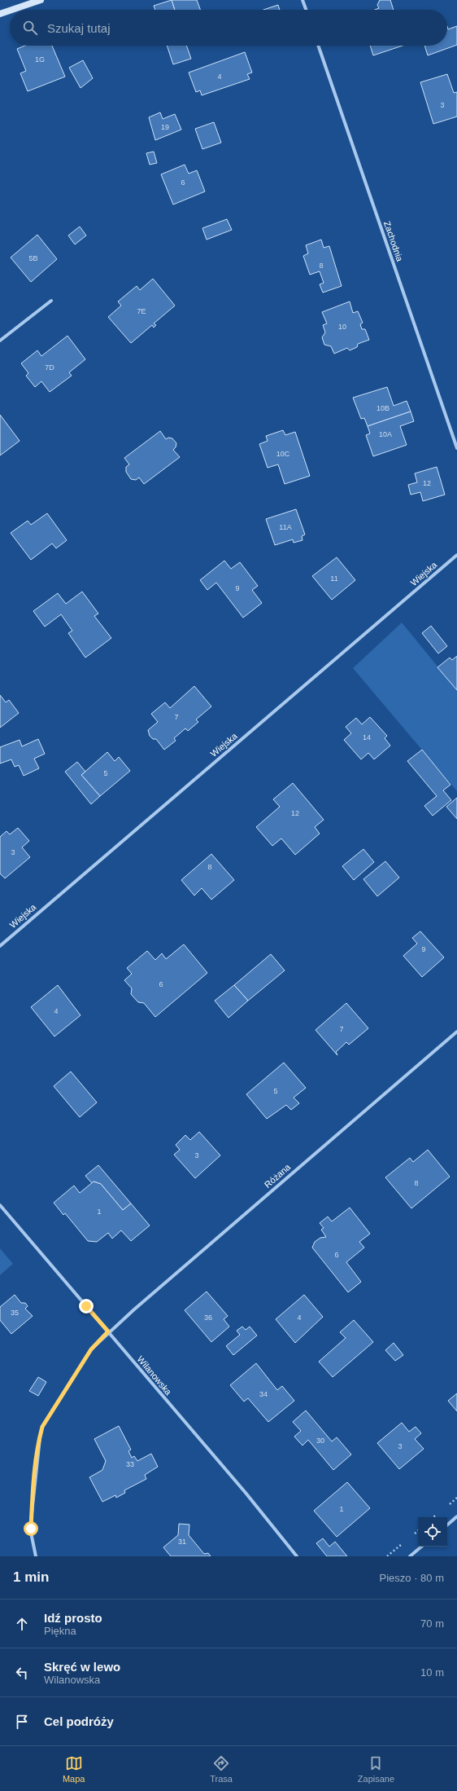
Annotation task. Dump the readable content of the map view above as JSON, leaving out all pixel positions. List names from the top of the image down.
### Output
{
  "streets": {
    "street": [
      "Zachodnia",
      "Wiejska",
      "Różana",
      "Wilanowska"
    ]
  },
  "crossings": [
    ["Różana", "Wilanowska"]
  ],
  "house_numbers": [
    "1G",
    "4",
    "3",
    "19",
    "6",
    "5B",
    "8",
    "7E",
    "10",
    "7D",
    "10B",
    "10A",
    "10C",
    "12",
    "11A",
    "11",
    "9",
    "7",
    "14",
    "5",
    "12",
    "3",
    "8",
    "9",
    "6",
    "4",
    "7",
    "5",
    "3",
    "8",
    "1",
    "6",
    "35",
    "36",
    "4",
    "34",
    "30",
    "3",
    "33",
    "1",
    "31"
  ],
  "page": {
    "search": "Szukaj tutaj",
    "heading": ["1 min", "Pieszo · 80 m"],
    "list": [
      ["Idź prosto", "Piękna", "70 m"],
      ["Skręć w lewo", "Wilanowska", "10 m"],
      "Cel podróży"
    ],
    "nav": ["Mapa", "Trasa", "Zapisane"]
  }
}
